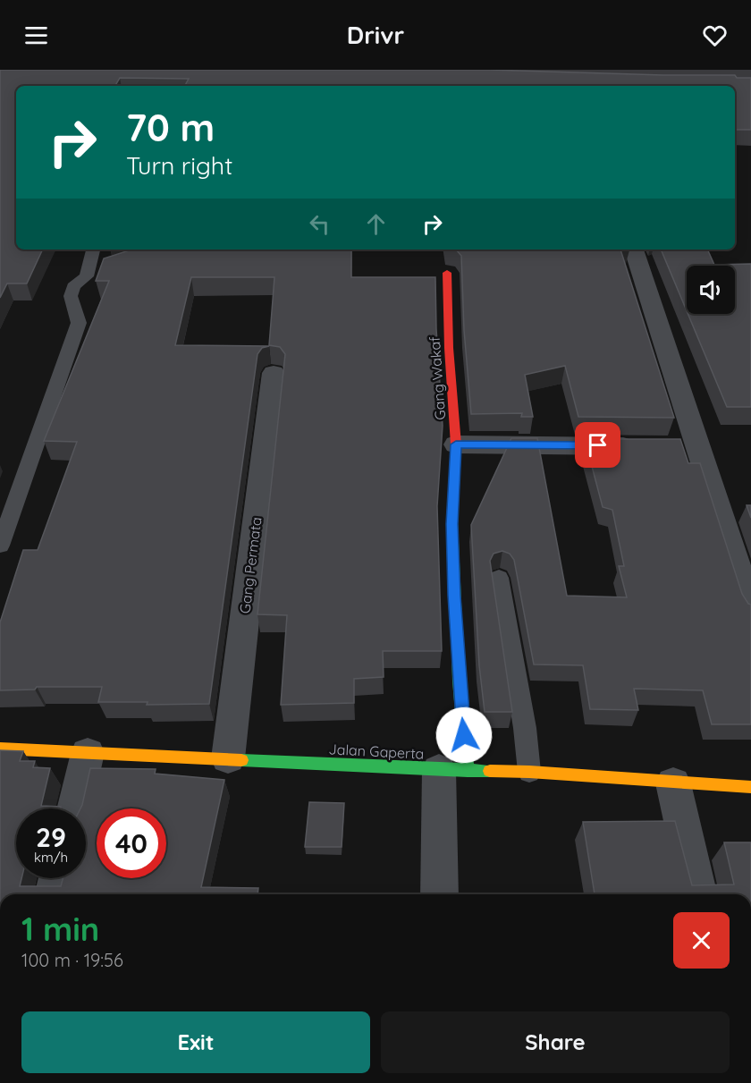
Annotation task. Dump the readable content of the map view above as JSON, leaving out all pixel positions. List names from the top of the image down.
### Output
{
  "streets": {
    "street": ["Gang Wakaf", "Gang Permata", "Jalan Gaperta"]
  },
  "crossings": [
    ["Gang Wakaf", "Jalan Gaperta"],
    ["Gang Permata", "Jalan Gaperta"]
  ],
  "page": {
    "header": "Drivr",
    "turn": ["70 m", "Turn right"],
    "speed": "29 km/h",
    "limit": "40",
    "heading": ["1 min", "100 m · 19:56"],
    "buttons": ["Exit", "Share"]
  }
}
